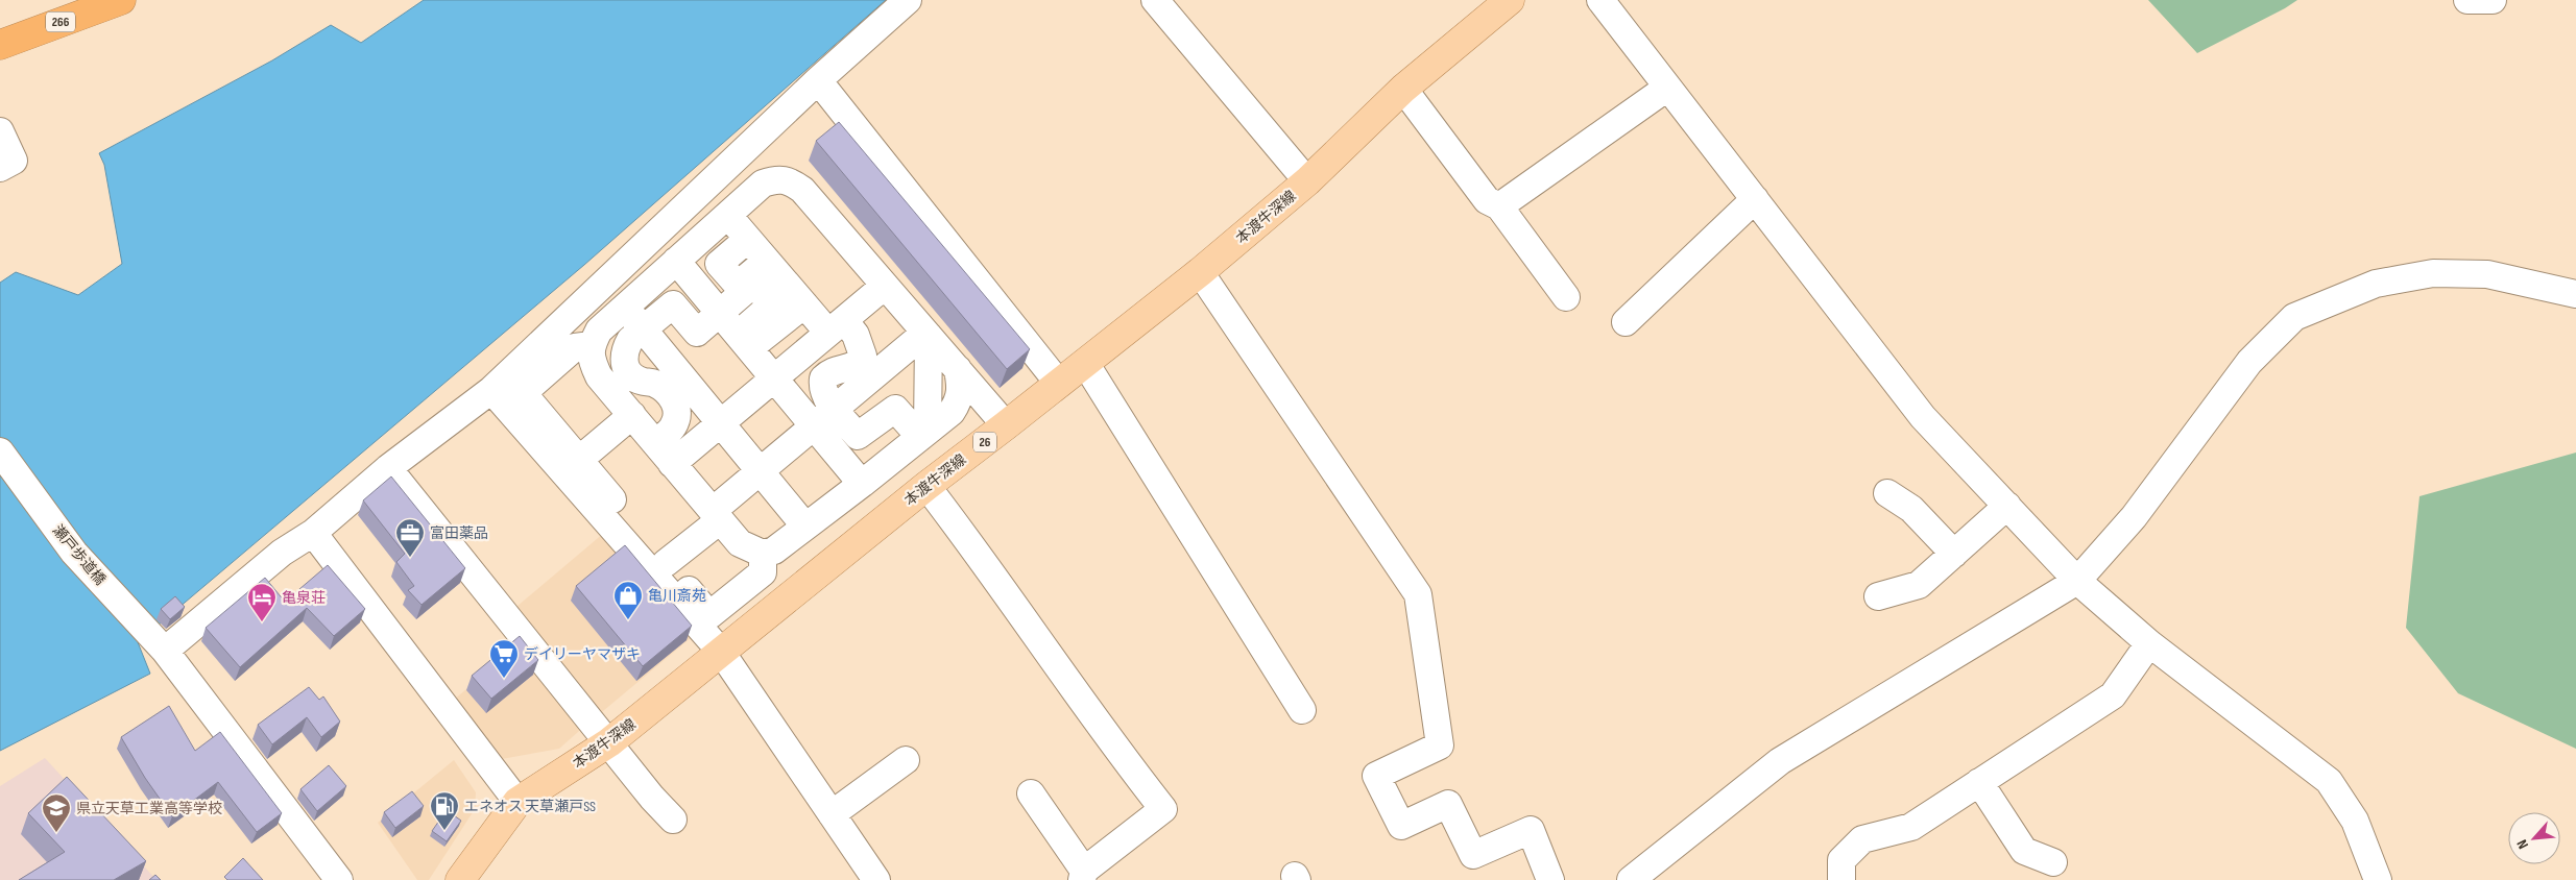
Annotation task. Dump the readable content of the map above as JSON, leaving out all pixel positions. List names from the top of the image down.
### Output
{
  "streets": {
    "highway": ["266"],
    "main road": ["本渡牛深線", "26"],
    "street": ["瀬戸歩道橋"]
  },
  "places": {
    "office": ["富田薬品"],
    "shop": ["亀川斎苑"],
    "hotel": ["亀泉荘"],
    "supermarket": ["デイリーヤマザキ"],
    "fuel station": ["エネオス 天草瀬戸SS"],
    "school or university": ["県立天草工業高等学校"]
  },
  "north": "bottom left"
}
